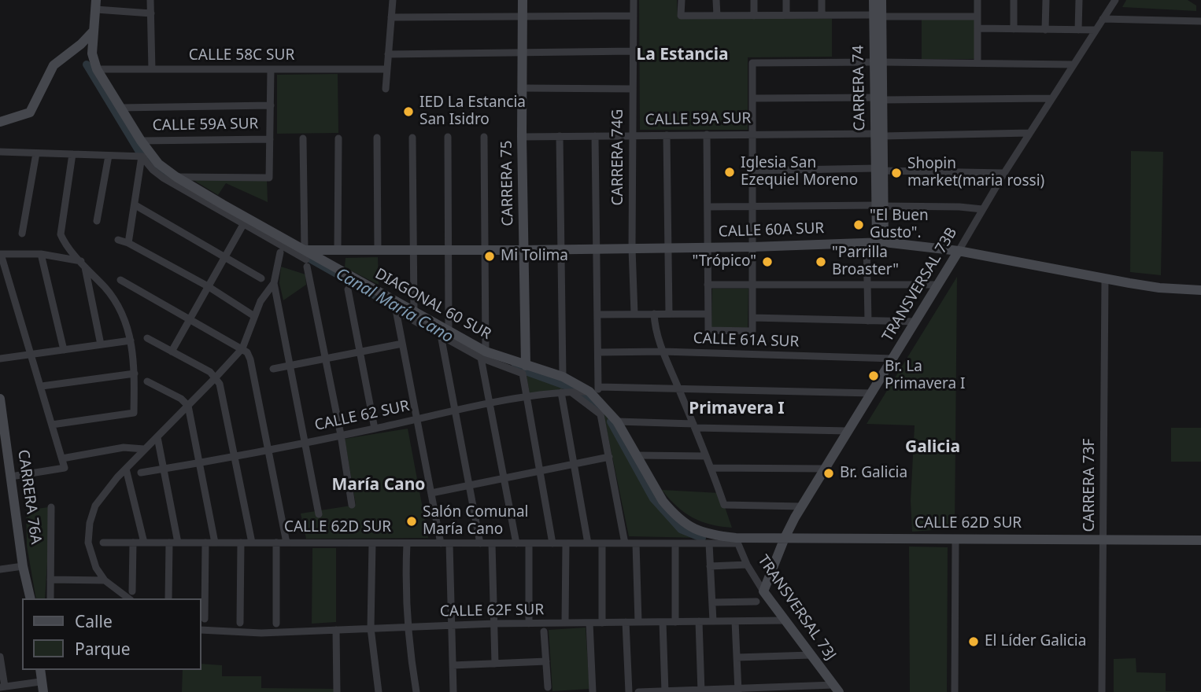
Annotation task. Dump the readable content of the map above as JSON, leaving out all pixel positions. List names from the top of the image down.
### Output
{
  "streets": {
    "street": [
      "CALLE 58C SUR",
      "CARRERA 74",
      "CALLE 59A SUR",
      "CARRERA 74G",
      "CARRERA 75",
      "CALLE 60A SUR",
      "TRANSVERSAL 73B",
      "DIAGONAL 60 SUR",
      "CALLE 61A SUR",
      "CALLE 62 SUR",
      "CARRERA 73F",
      "CARRERA 76A",
      "CALLE 62D SUR",
      "TRANSVERSAL 73J",
      "CALLE 62F SUR"
    ]
  },
  "crossings": [
    ["CALLE 58C SUR", "DIAGONAL 60 SUR"],
    ["CARRERA 74", "CALLE 59A SUR"],
    ["CARRERA 74", "CALLE 60A SUR"],
    ["CALLE 59A SUR", "CARRERA 74G"],
    ["CALLE 59A SUR", "CARRERA 75"],
    ["CALLE 59A SUR", "TRANSVERSAL 73B"],
    ["CALLE 59A SUR", "DIAGONAL 60 SUR"],
    ["CARRERA 74G", "CALLE 60A SUR"],
    ["CARRERA 75", "CALLE 60A SUR"],
    ["CARRERA 75", "DIAGONAL 60 SUR"],
    ["CARRERA 75", "CALLE 62 SUR"],
    ["CARRERA 75", "CALLE 62D SUR"],
    ["CALLE 60A SUR", "TRANSVERSAL 73B"],
    ["CALLE 60A SUR", "DIAGONAL 60 SUR"],
    ["CALLE 60A SUR", "CARRERA 73F"],
    ["TRANSVERSAL 73B", "CALLE 61A SUR"],
    ["TRANSVERSAL 73B", "CALLE 62 SUR"],
    ["TRANSVERSAL 73B", "CALLE 62D SUR"],
    ["TRANSVERSAL 73B", "TRANSVERSAL 73J"],
    ["DIAGONAL 60 SUR", "CALLE 62 SUR"],
    ["CARRERA 73F", "CALLE 62D SUR"],
    ["CALLE 62D SUR", "TRANSVERSAL 73J"],
    ["TRANSVERSAL 73J", "CALLE 62F SUR"]
  ],
  "districts": [
    "La Estancia",
    "Primavera I",
    "Galicia",
    "María Cano"
  ],
  "water": ["Canal María Cano"],
  "places": [
    "IED La Estancia San Isidro",
    "Iglesia San Ezequiel Moreno",
    "Shopin market(maria rossi)",
    "\"El Buen Gusto\".",
    "Mi Tolima",
    "\"Trópico\"",
    "\"Parrilla Broaster\"",
    "Br. La Primavera I",
    "Br. Galicia",
    "Salón Comunal María Cano",
    "El Líder Galicia"
  ],
  "legend": ["Calle", "Parque"]
}
